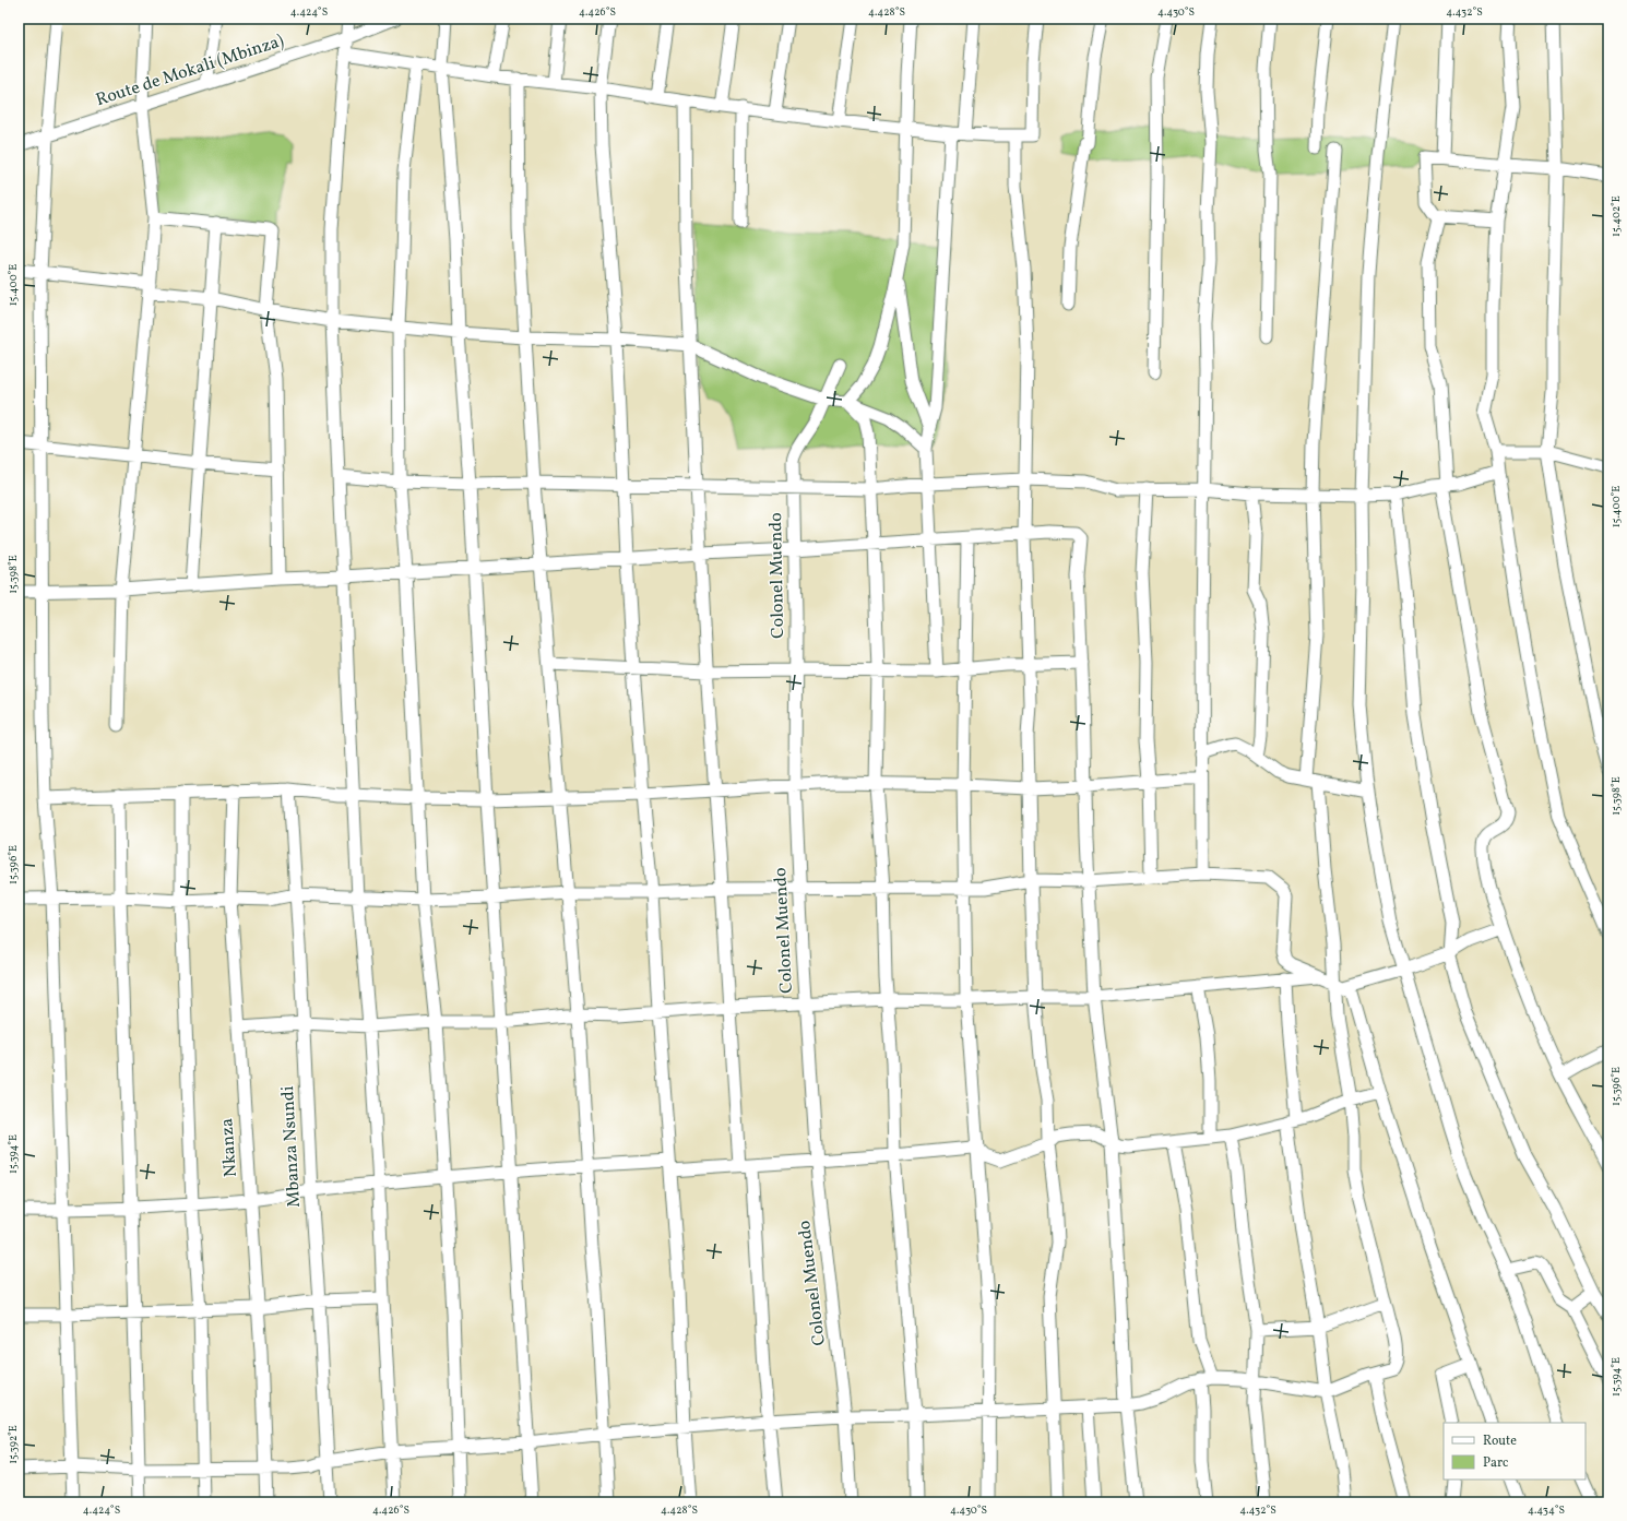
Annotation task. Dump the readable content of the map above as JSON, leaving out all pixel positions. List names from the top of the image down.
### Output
{
  "streets": {
    "street": [
      "Route de Mokali (Mbinza)",
      "Colonel Muendo",
      "Mbanza Nsundi",
      "Nkanza"
    ]
  },
  "legend": ["Route", "Parc"],
  "coordinates": [
    "4.424°S",
    "4.426°S",
    "4.428°S",
    "4.430°S",
    "4.432°S",
    "15.402°E",
    "15.400°E",
    "15.398°E",
    "15.396°E",
    "15.394°E",
    "15.392°E",
    "4.434°S"
  ]
}
